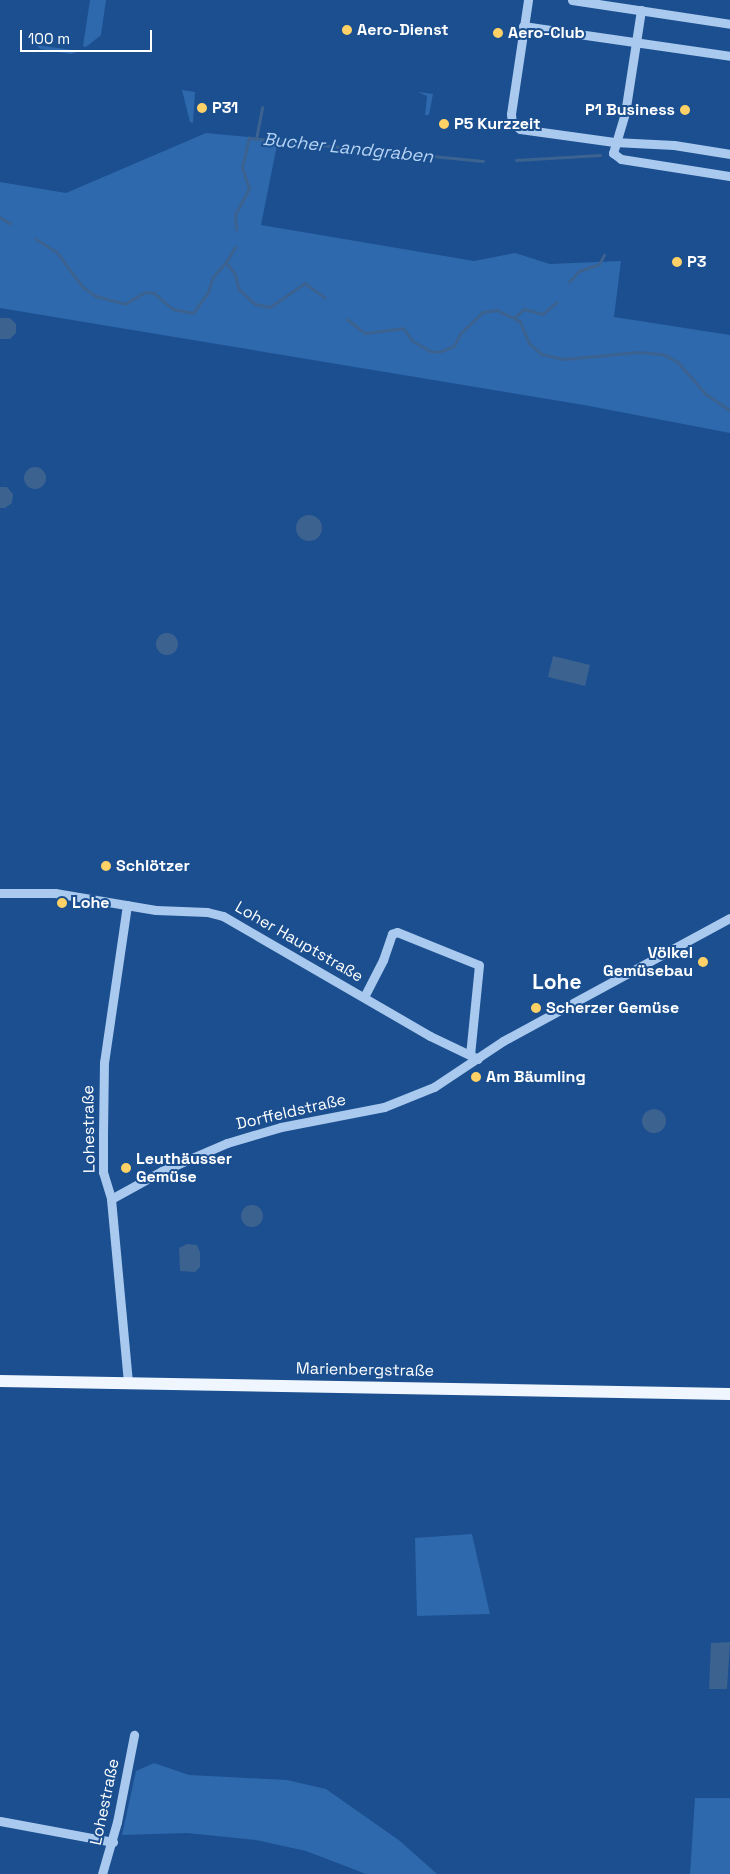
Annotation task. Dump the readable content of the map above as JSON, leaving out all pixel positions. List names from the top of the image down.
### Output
{
  "streets": {
    "main road": ["Marienbergstraße"],
    "street": ["Loher Hauptstraße", "Dorffeldstraße", "Lohestraße"]
  },
  "crossings": [
    ["Loher Hauptstraße", "Dorffeldstraße"],
    ["Loher Hauptstraße", "Lohestraße"],
    ["Dorffeldstraße", "Lohestraße"],
    ["Lohestraße", "Marienbergstraße"]
  ],
  "districts": ["Lohe"],
  "water": ["Bucher Landgraben"],
  "places": [
    "Aero-Dienst",
    "Aero-Club",
    "P31",
    "P1 Business",
    "P5 Kurzzeit",
    "P3",
    "Schlötzer",
    "Lohe",
    "Völkel Gemüsebau",
    "Scherzer Gemüse",
    "Am Bäumling",
    "Leuthäusser Gemüse"
  ],
  "scale_bar": "100 m"
}
